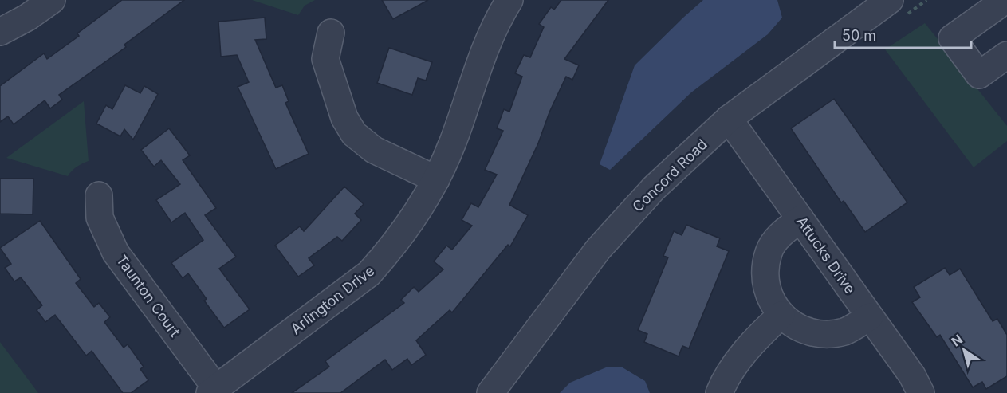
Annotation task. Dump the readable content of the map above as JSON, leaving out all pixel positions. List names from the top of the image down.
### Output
{
  "streets": {
    "street": [
      "Concord Road",
      "Attucks Drive",
      "Taunton Court",
      "Arlington Drive"
    ]
  },
  "crossings": [
    ["Concord Road", "Attucks Drive"],
    ["Taunton Court", "Arlington Drive"]
  ],
  "scale_bar": "50 m",
  "north": "top left"
}
